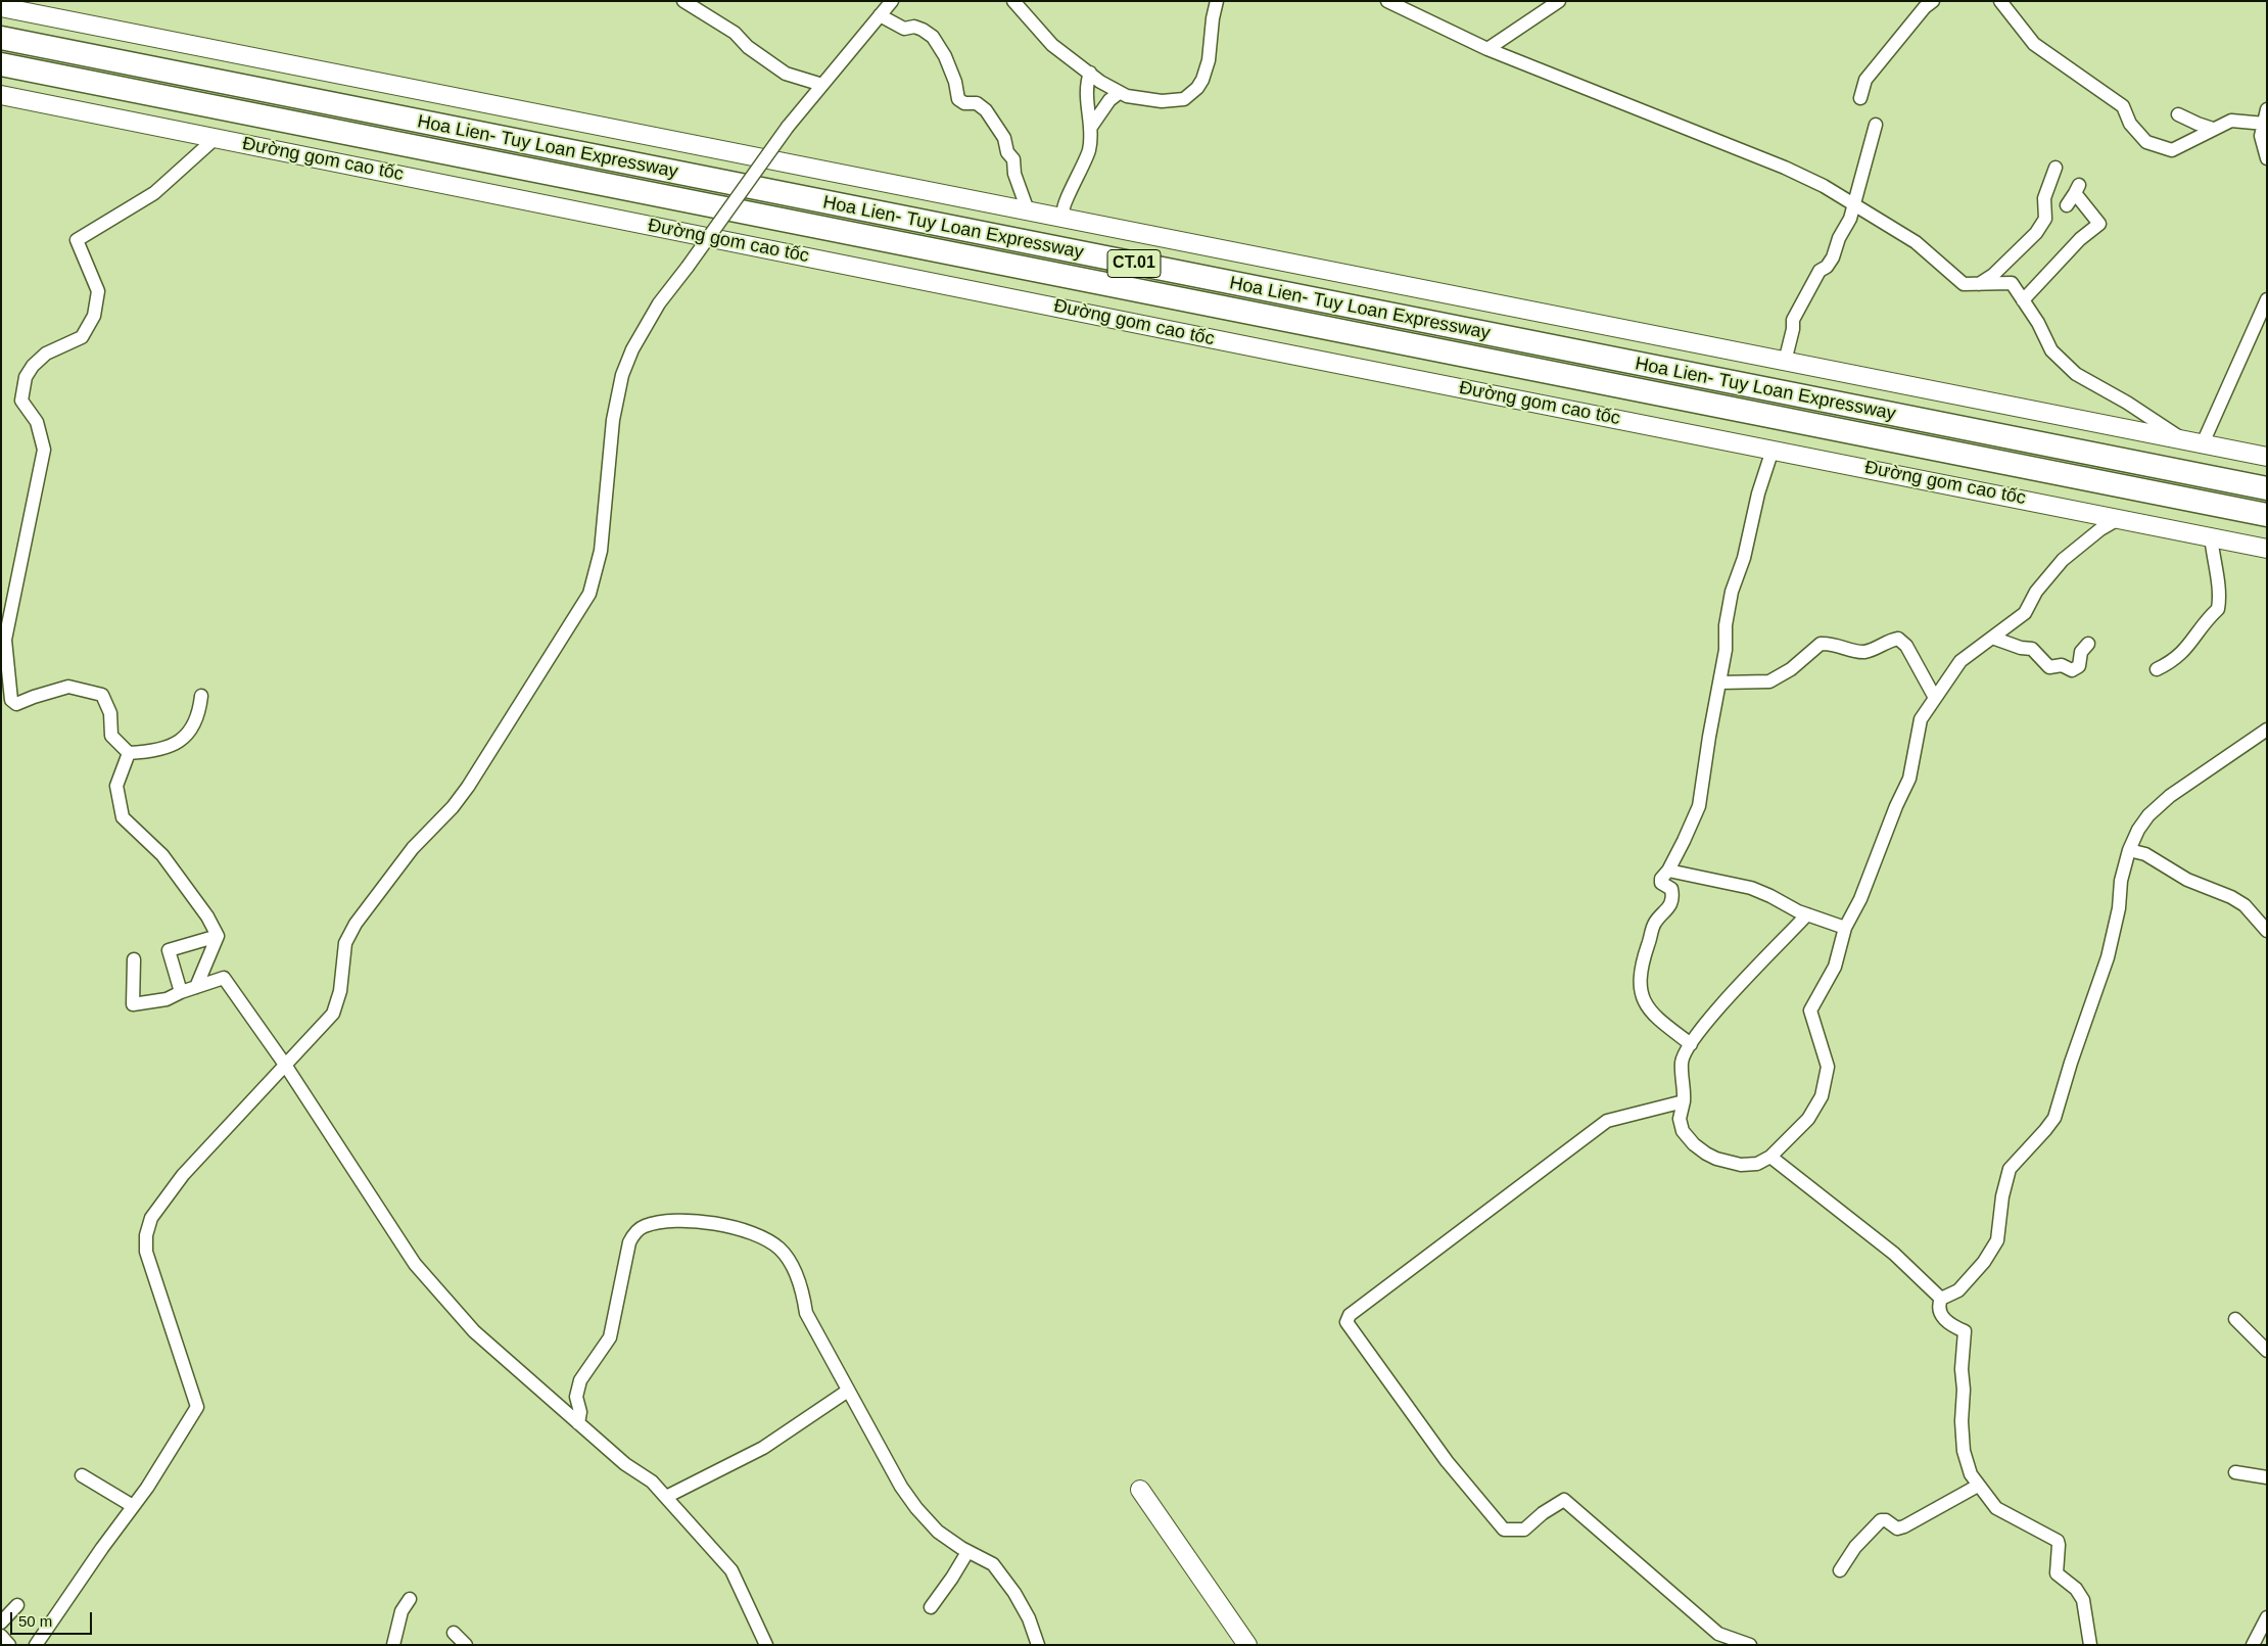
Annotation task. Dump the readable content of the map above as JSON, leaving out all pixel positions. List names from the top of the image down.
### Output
{
  "streets": {
    "highway": ["Hoa Lien- Tuy Loan Expressway", "CT.01"],
    "main road": ["Đường gom cao tốc"]
  },
  "scale_bar": "50 m"
}
